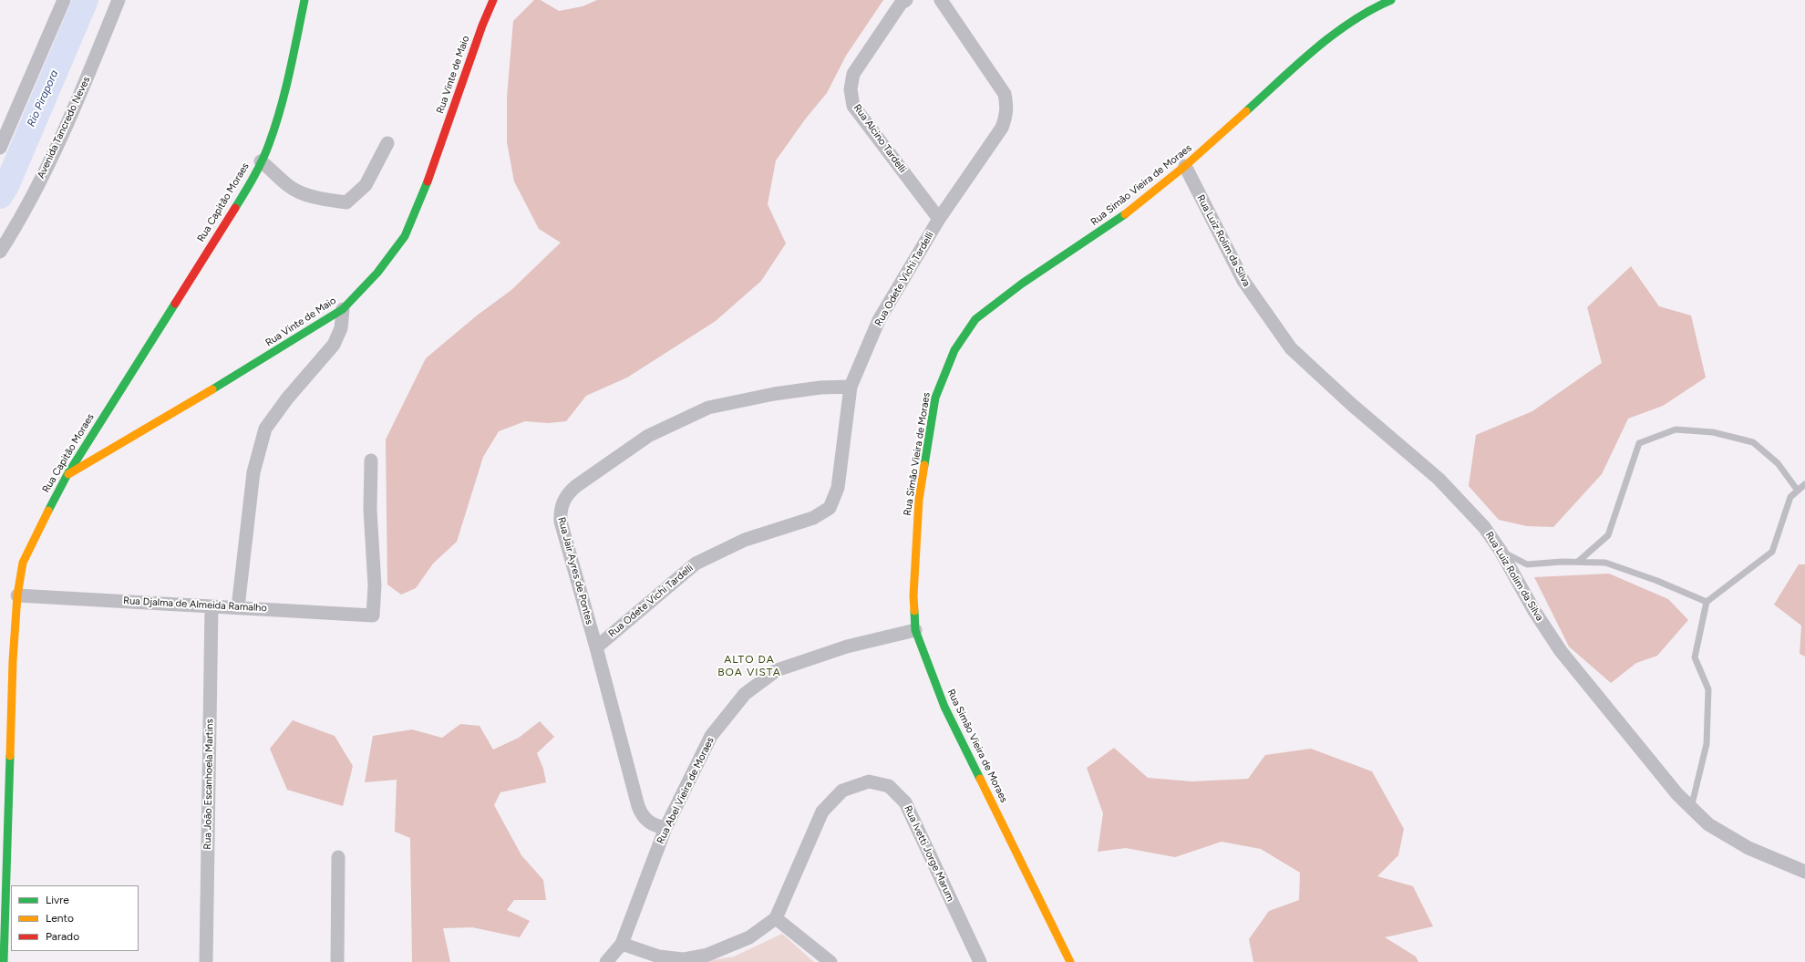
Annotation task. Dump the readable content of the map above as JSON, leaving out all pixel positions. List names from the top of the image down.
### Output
{
  "streets": {
    "street": [
      "Rua Vinte de Maio",
      "Avenida Tancredo Neves",
      "Rua Alcino Tardelli",
      "Rua Simão Vieira de Moraes",
      "Rua Capitão Moraes",
      "Rua Luiz Rolim da Silva",
      "Rua Odete Vichi Tardelli",
      "Rua Jair Ayres de Pontes",
      "Rua Djalma de Almeida Ramalho",
      "Rua João Escanhoela Martins",
      "Rua Abel Vieira de Moraes",
      "Rua Ivetti Jorge Marum"
    ]
  },
  "crossings": [
    ["Rua Vinte de Maio", "Rua Capitão Moraes"],
    ["Rua Alcino Tardelli", "Rua Odete Vichi Tardelli"],
    ["Rua Simão Vieira de Moraes", "Rua Luiz Rolim da Silva"],
    ["Rua Simão Vieira de Moraes", "Rua Abel Vieira de Moraes"],
    ["Rua Capitão Moraes", "Rua Djalma de Almeida Ramalho"],
    ["Rua Odete Vichi Tardelli", "Rua Jair Ayres de Pontes"],
    ["Rua Jair Ayres de Pontes", "Rua Abel Vieira de Moraes"],
    ["Rua Djalma de Almeida Ramalho", "Rua João Escanhoela Martins"]
  ],
  "districts": ["ALTO DA BOA VISTA"],
  "water": ["Rio Pirapora"],
  "legend": ["Livre", "Lento", "Parado"]
}
